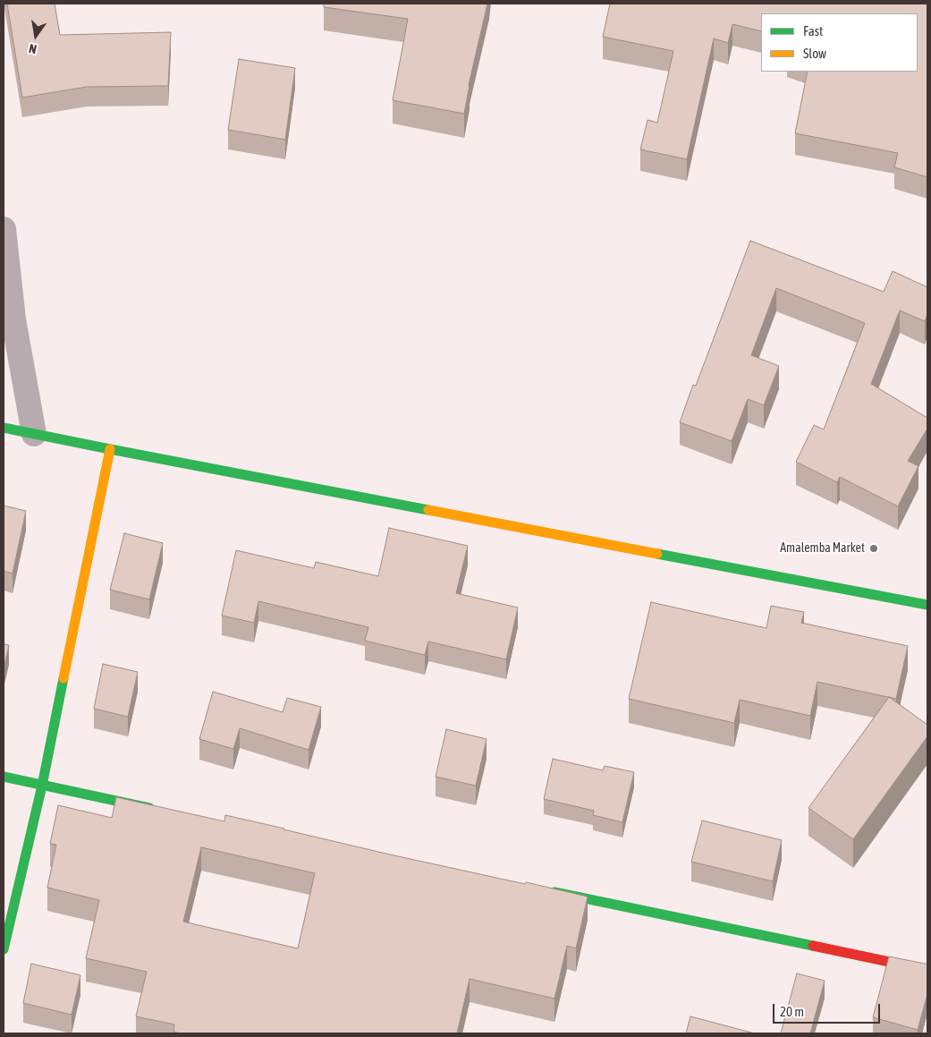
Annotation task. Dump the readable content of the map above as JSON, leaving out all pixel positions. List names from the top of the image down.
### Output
{
  "places": ["Amalemba Market"],
  "legend": ["Fast", "Slow"],
  "scale_bar": "20 m",
  "north": "bottom"
}
